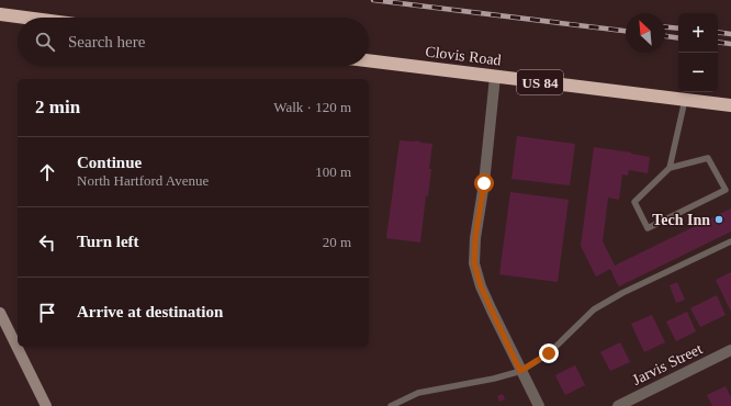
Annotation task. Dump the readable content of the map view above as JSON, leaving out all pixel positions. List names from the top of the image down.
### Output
{
  "streets": {
    "highway": ["Clovis Road", "US 84"],
    "street": ["Jarvis Street"]
  },
  "places": ["Tech Inn"],
  "north": "top left",
  "page": {
    "map_buttons": ["+", "−"],
    "search": "Search here",
    "heading": ["2 min", "Walk · 120 m"],
    "list": [
      ["Continue", "North Hartford Avenue", "100 m"],
      ["Turn left", "20 m"],
      "Arrive at destination"
    ]
  }
}
